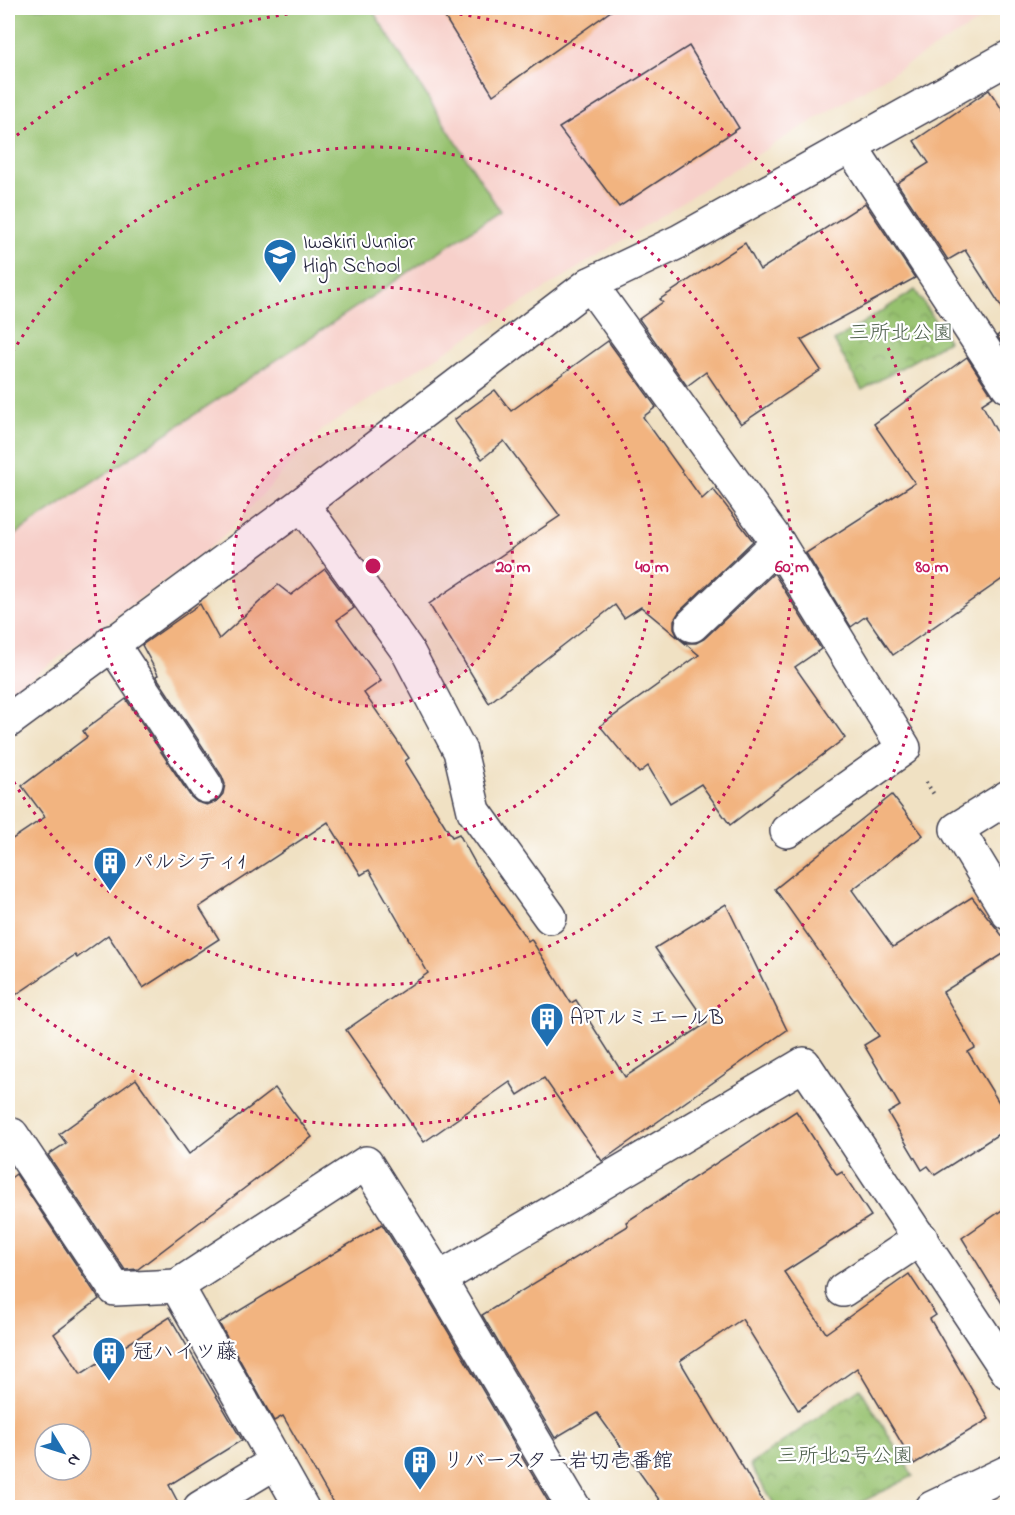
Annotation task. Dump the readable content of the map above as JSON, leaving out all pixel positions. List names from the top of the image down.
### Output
{
  "parks": ["三所北公園", "三所北2号公園"],
  "places": {
    "school or university": ["Iwakiri Junior High School"],
    "building": [
      "パルシティ1",
      "APTルミエールB",
      "冠ハイツ藤",
      "リバースター岩切壱番館"
    ]
  },
  "north": "bottom right",
  "rings": [
    "20 m",
    "40 m",
    "60 m",
    "80 m"
  ]
}
